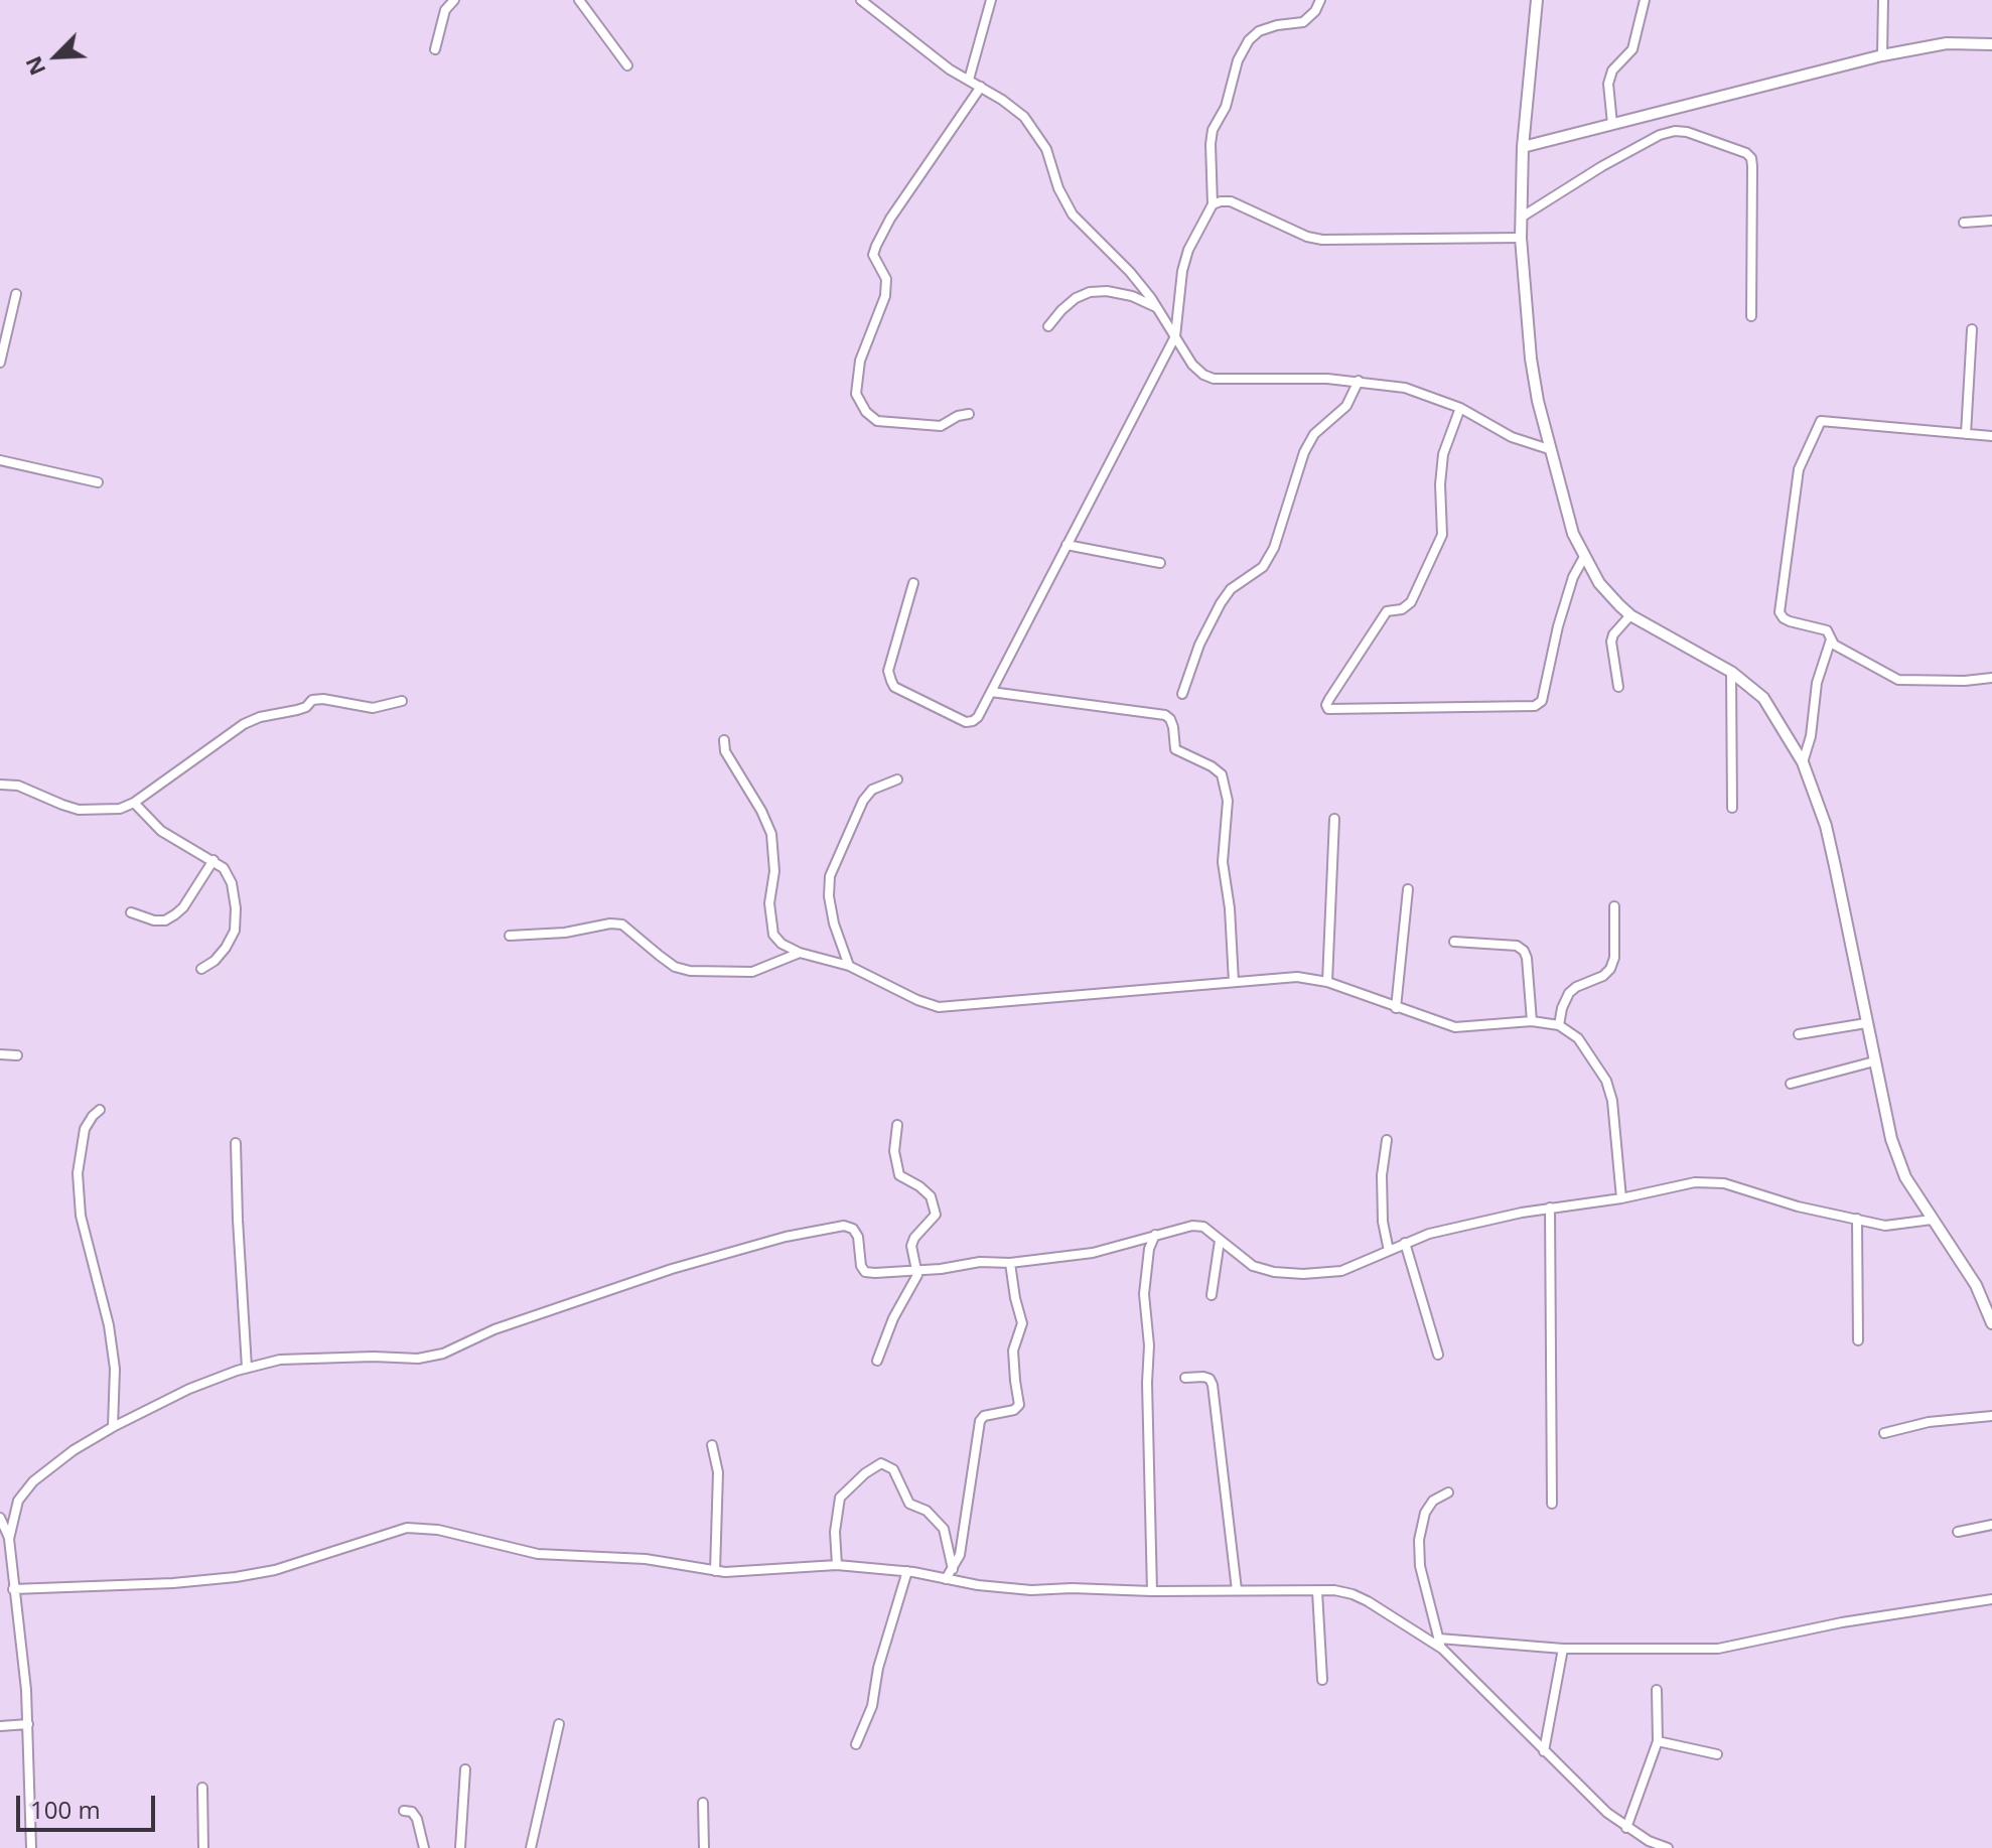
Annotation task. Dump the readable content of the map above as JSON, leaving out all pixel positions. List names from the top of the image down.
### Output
{
  "scale_bar": "100 m",
  "north": "bottom left"
}
